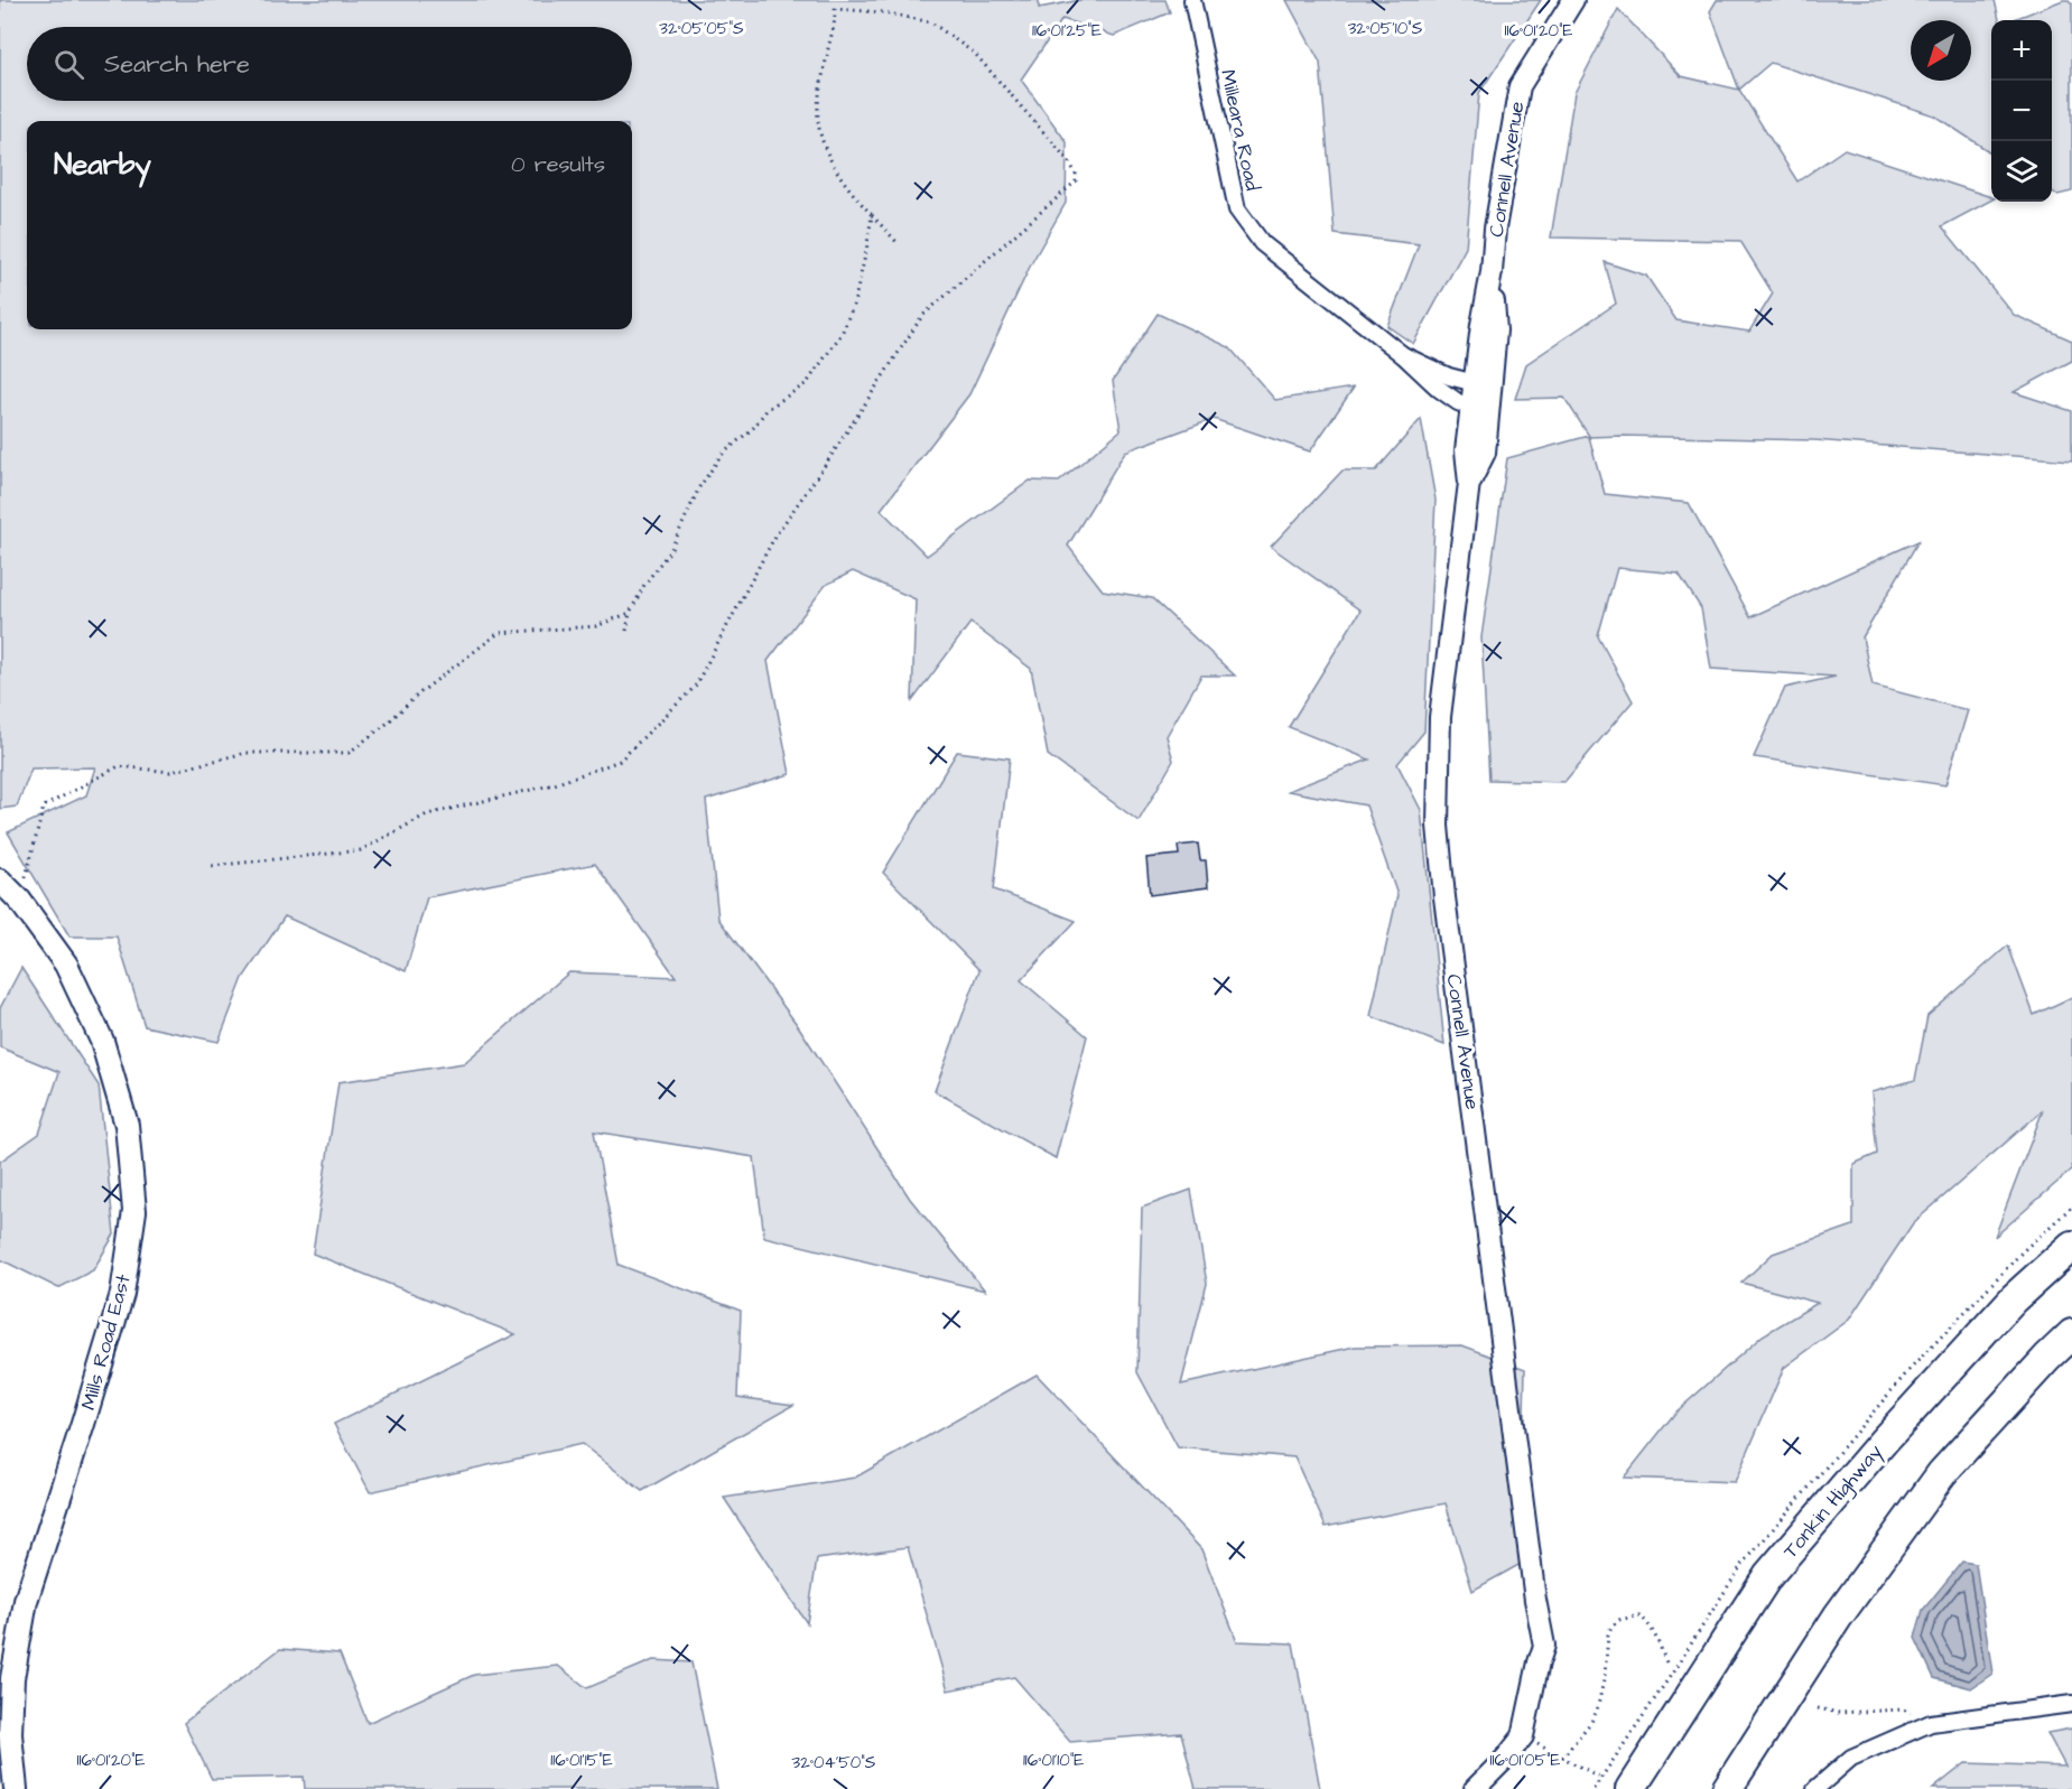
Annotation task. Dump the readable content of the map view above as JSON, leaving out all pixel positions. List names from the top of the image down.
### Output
{
  "streets": {
    "highway": ["Tonkin Highway"],
    "main road": ["Mills Road East"],
    "street": ["Milleara Road", "Connell Avenue"]
  },
  "crossings": [
    ["Milleara Road", "Connell Avenue"]
  ],
  "north": "bottom left",
  "page": {
    "map_buttons": ["+", "−"],
    "search": "Search here",
    "heading": ["Nearby", "0 results"]
  },
  "coordinates": [
    "32°05'05\"S",
    "32°05'10\"S",
    "116°01'25\"E",
    "116°01'20\"E",
    "116°01'15\"E",
    "116°01'10\"E",
    "116°01'05\"E",
    "32°04'50\"S"
  ]
}
